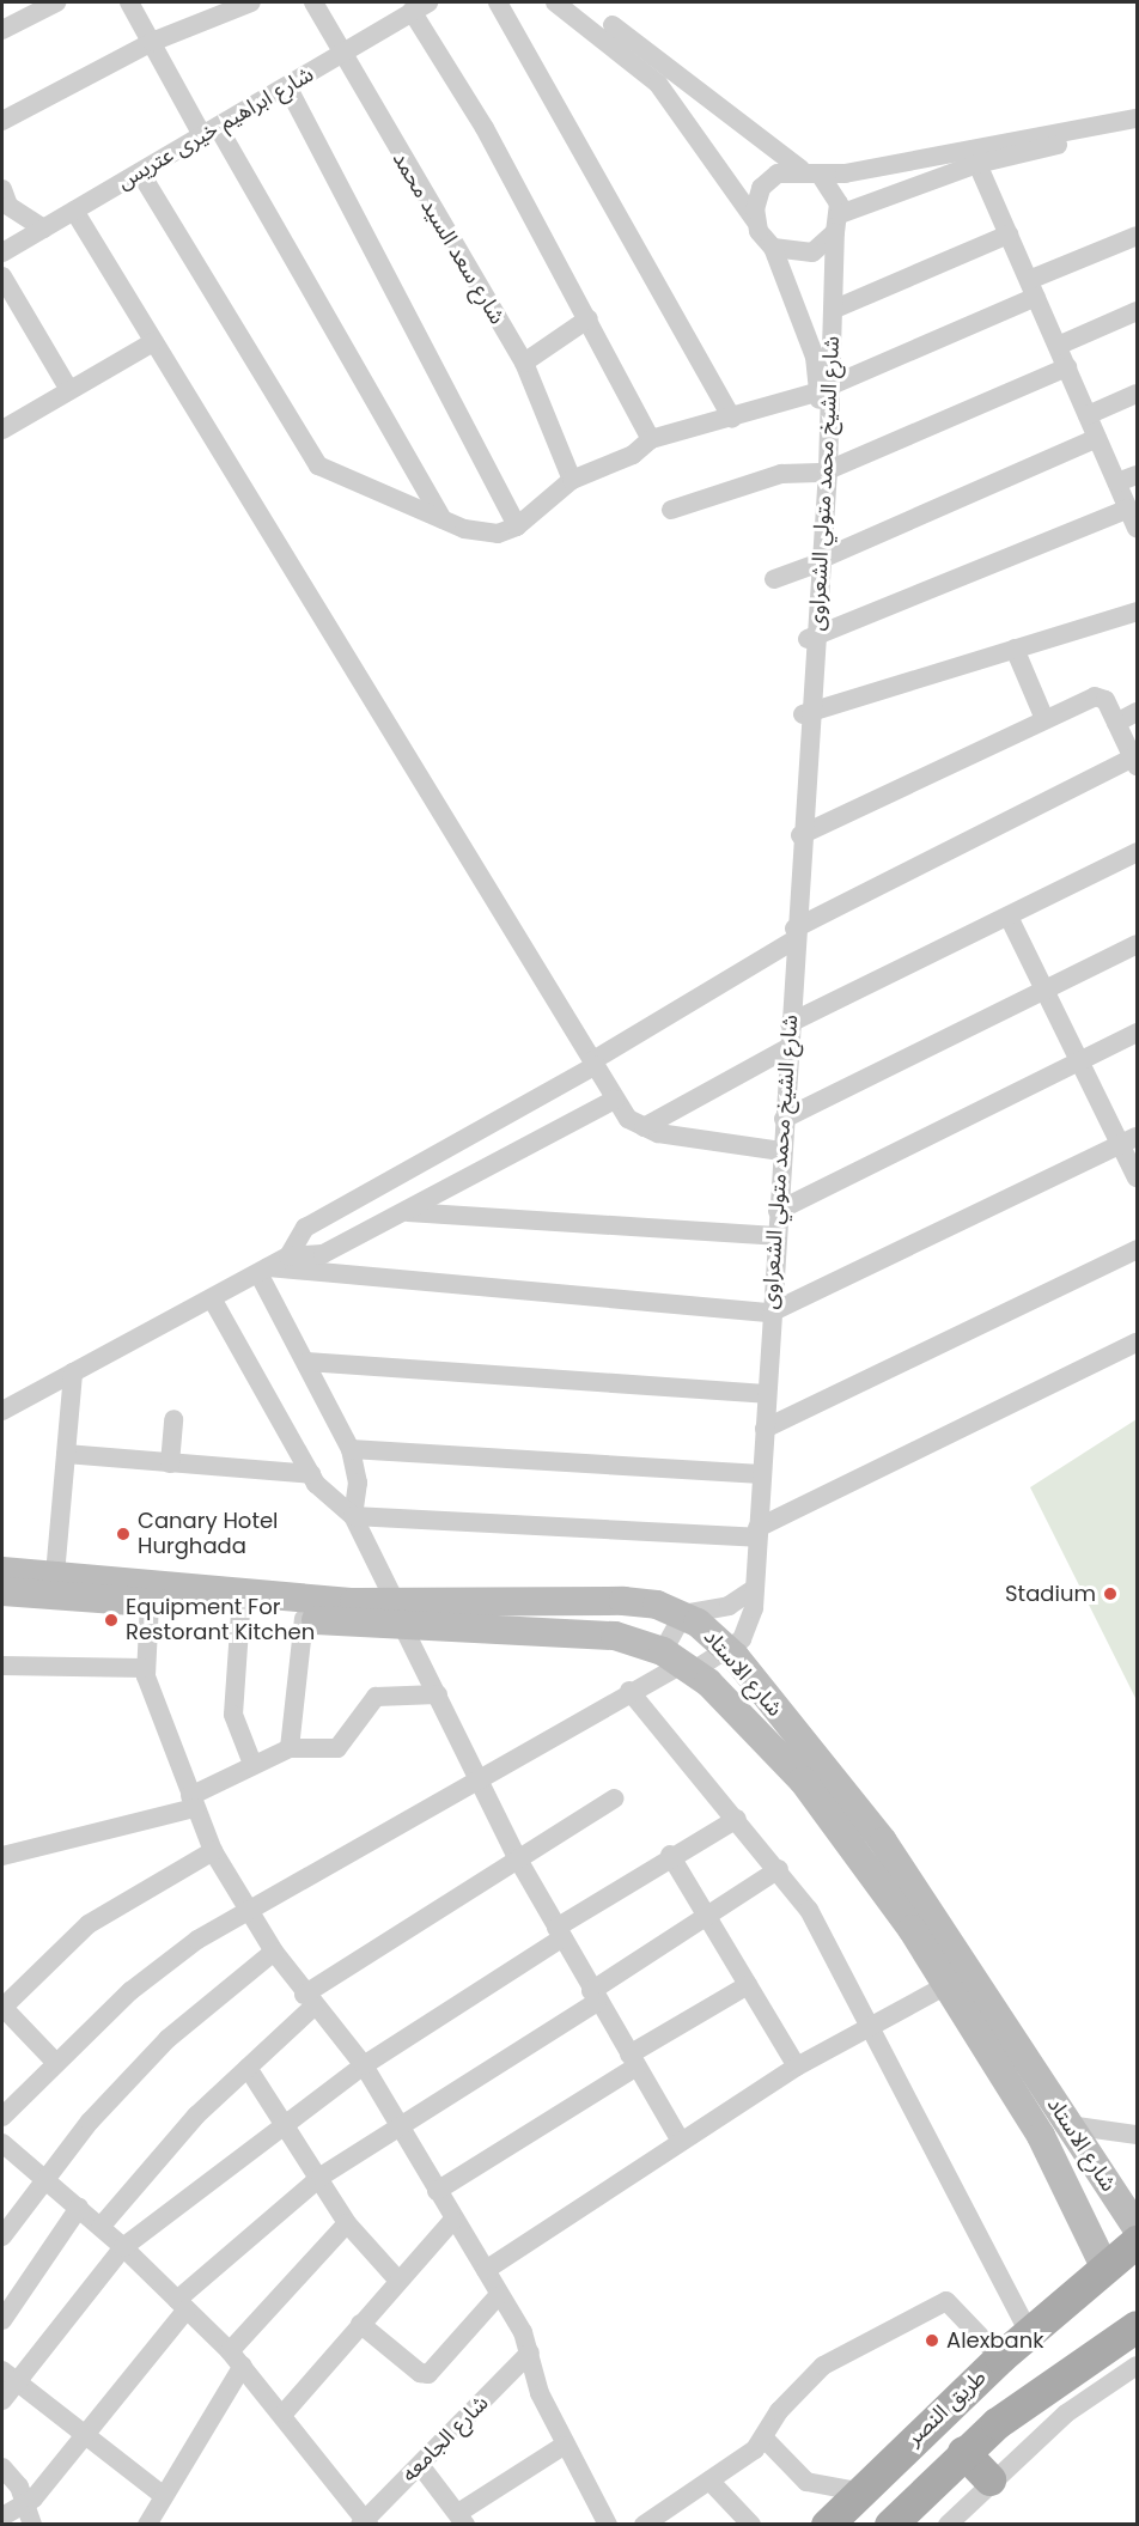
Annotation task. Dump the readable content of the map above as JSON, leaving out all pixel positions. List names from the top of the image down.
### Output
{
  "streets": {
    "main road": ["شارع الاستاد", "طريق النصر"],
    "street": [
      "شارع ابراهيم خيرى عتريس",
      "شارع سعد السيد محمد",
      "شارع الشيخ محمد متولي الشعراوى",
      "شارع الجامعه"
    ]
  },
  "crossings": [
    ["شارع ابراهيم خيرى عتريس", "شارع سعد السيد محمد"],
    ["شارع الشيخ محمد متولي الشعراوى", "شارع الاستاد"],
    ["شارع الاستاد", "طريق النصر"]
  ],
  "places": [
    "Canary Hotel Hurghada",
    "Stadium",
    "Equipment For Restorant Kitchen",
    "Alexbank"
  ]
}
